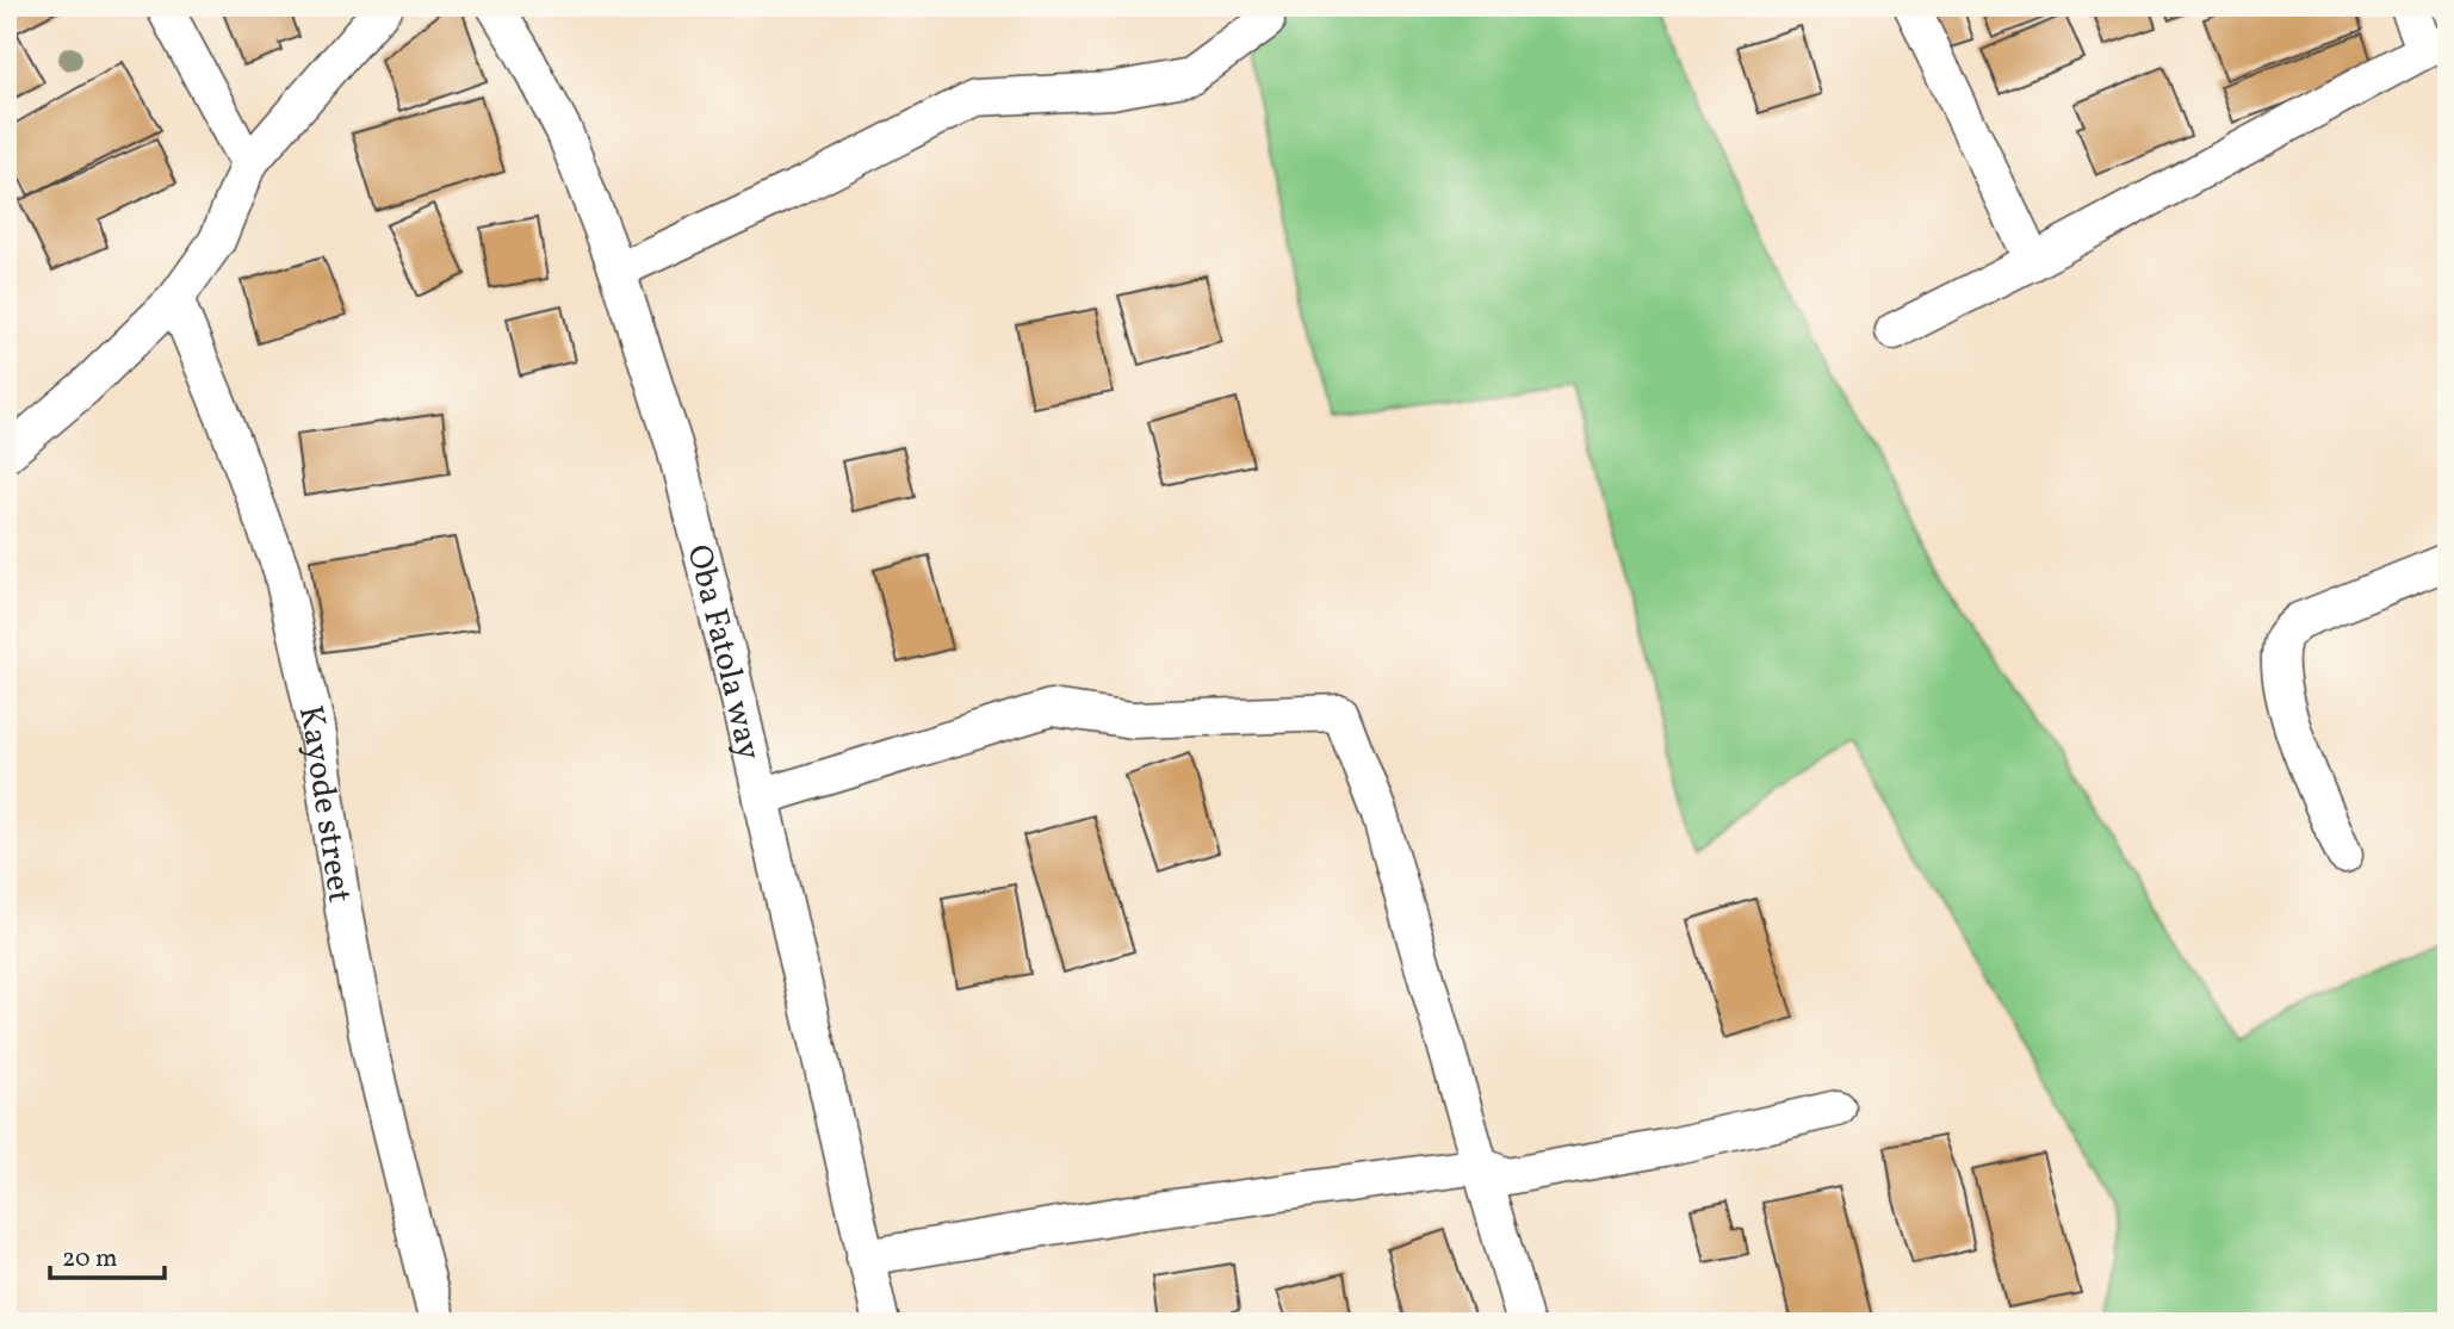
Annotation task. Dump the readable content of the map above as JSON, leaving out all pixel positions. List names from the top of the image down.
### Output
{
  "streets": {
    "street": ["Oba Fatola way", "Kayode street"]
  },
  "scale_bar": "20 m"
}
